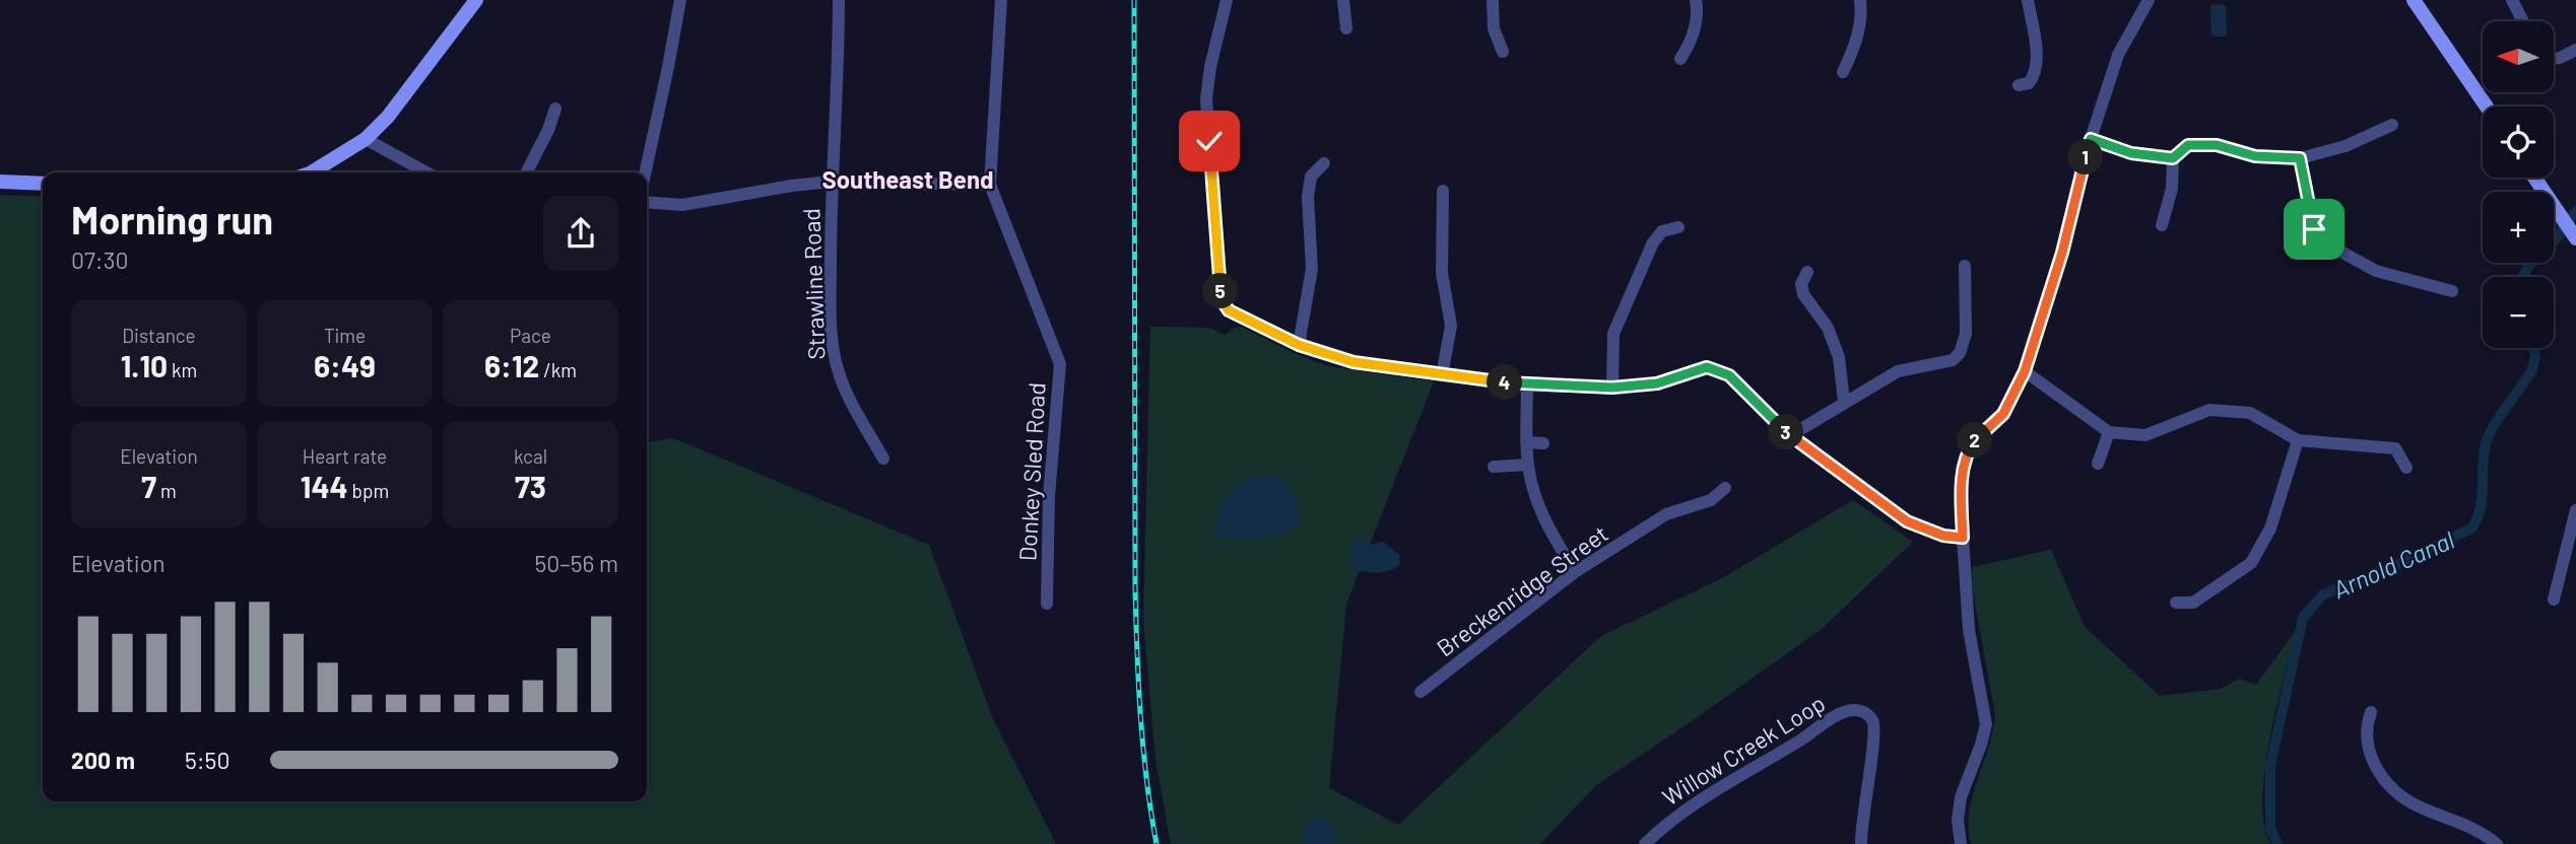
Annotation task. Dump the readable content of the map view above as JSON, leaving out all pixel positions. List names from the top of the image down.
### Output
{
  "streets": {
    "street": [
      "Strawline Road",
      "Donkey Sled Road",
      "Breckenridge Street",
      "Willow Creek Loop"
    ]
  },
  "districts": ["Southeast Bend"],
  "water": ["Arnold Canal"],
  "north": "left",
  "page": {
    "map_buttons": ["+", "−"],
    "pins": [
      "1",
      "5",
      "4",
      "3",
      "2"
    ],
    "heading": ["Morning run", "07:30"],
    "stats": [
      ["Distance", "1.10 km"],
      ["Time", "6:49"],
      ["Pace", "6:12 /km"],
      ["Elevation", "7 m"],
      ["Heart rate", "144 bpm"],
      ["kcal", "73"]
    ],
    "chart": ["Elevation", "50–56 m"],
    "list": [
      {
        "name": "200 m",
        "note": "5:50"
      }
    ]
  }
}
